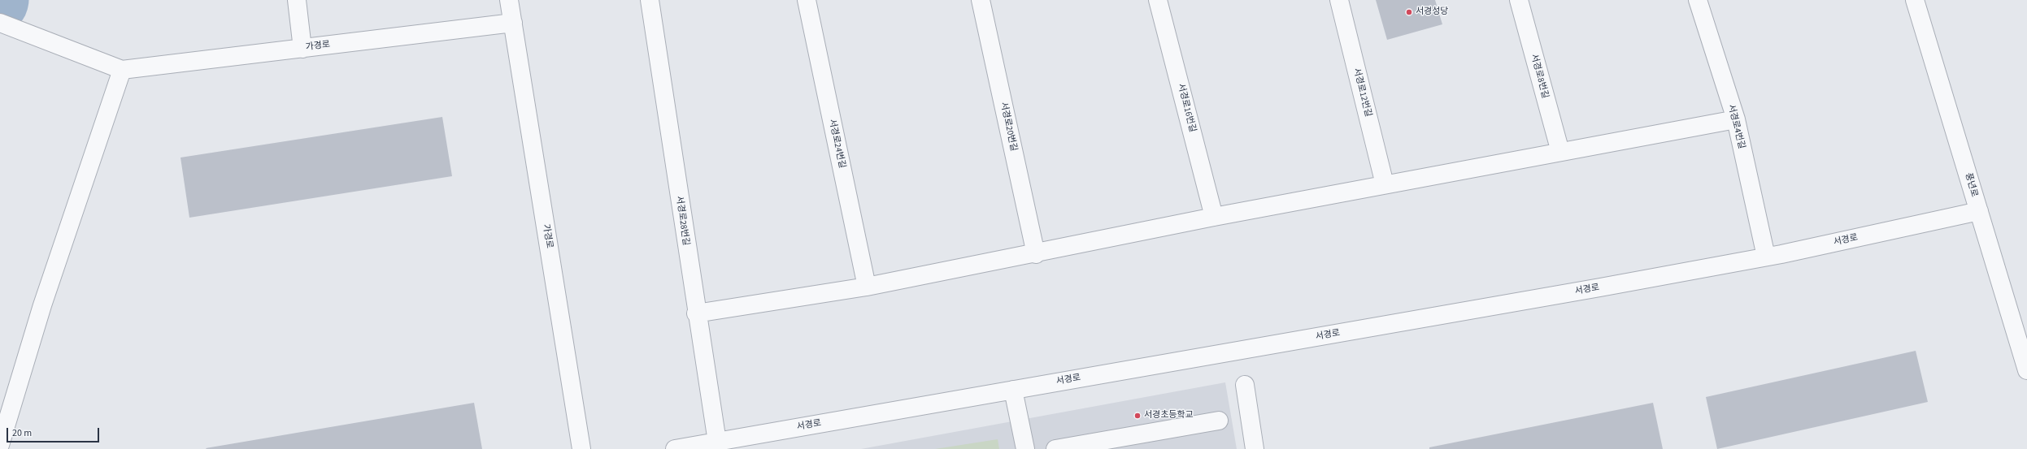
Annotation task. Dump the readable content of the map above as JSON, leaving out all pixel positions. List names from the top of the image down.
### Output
{
  "streets": {
    "street": [
      "가경로",
      "서경로8번길",
      "서경로12번길",
      "서경로16번길",
      "서경로20번길",
      "서경로4번길",
      "서경로24번길",
      "풍년로",
      "서경로28번길",
      "서경로"
    ]
  },
  "crossings": [
    ["서경로4번길", "서경로"],
    ["풍년로", "서경로"],
    ["서경로28번길", "서경로"]
  ],
  "places": ["서경성당", "서경초등학교"],
  "scale_bar": "20 m"
}
